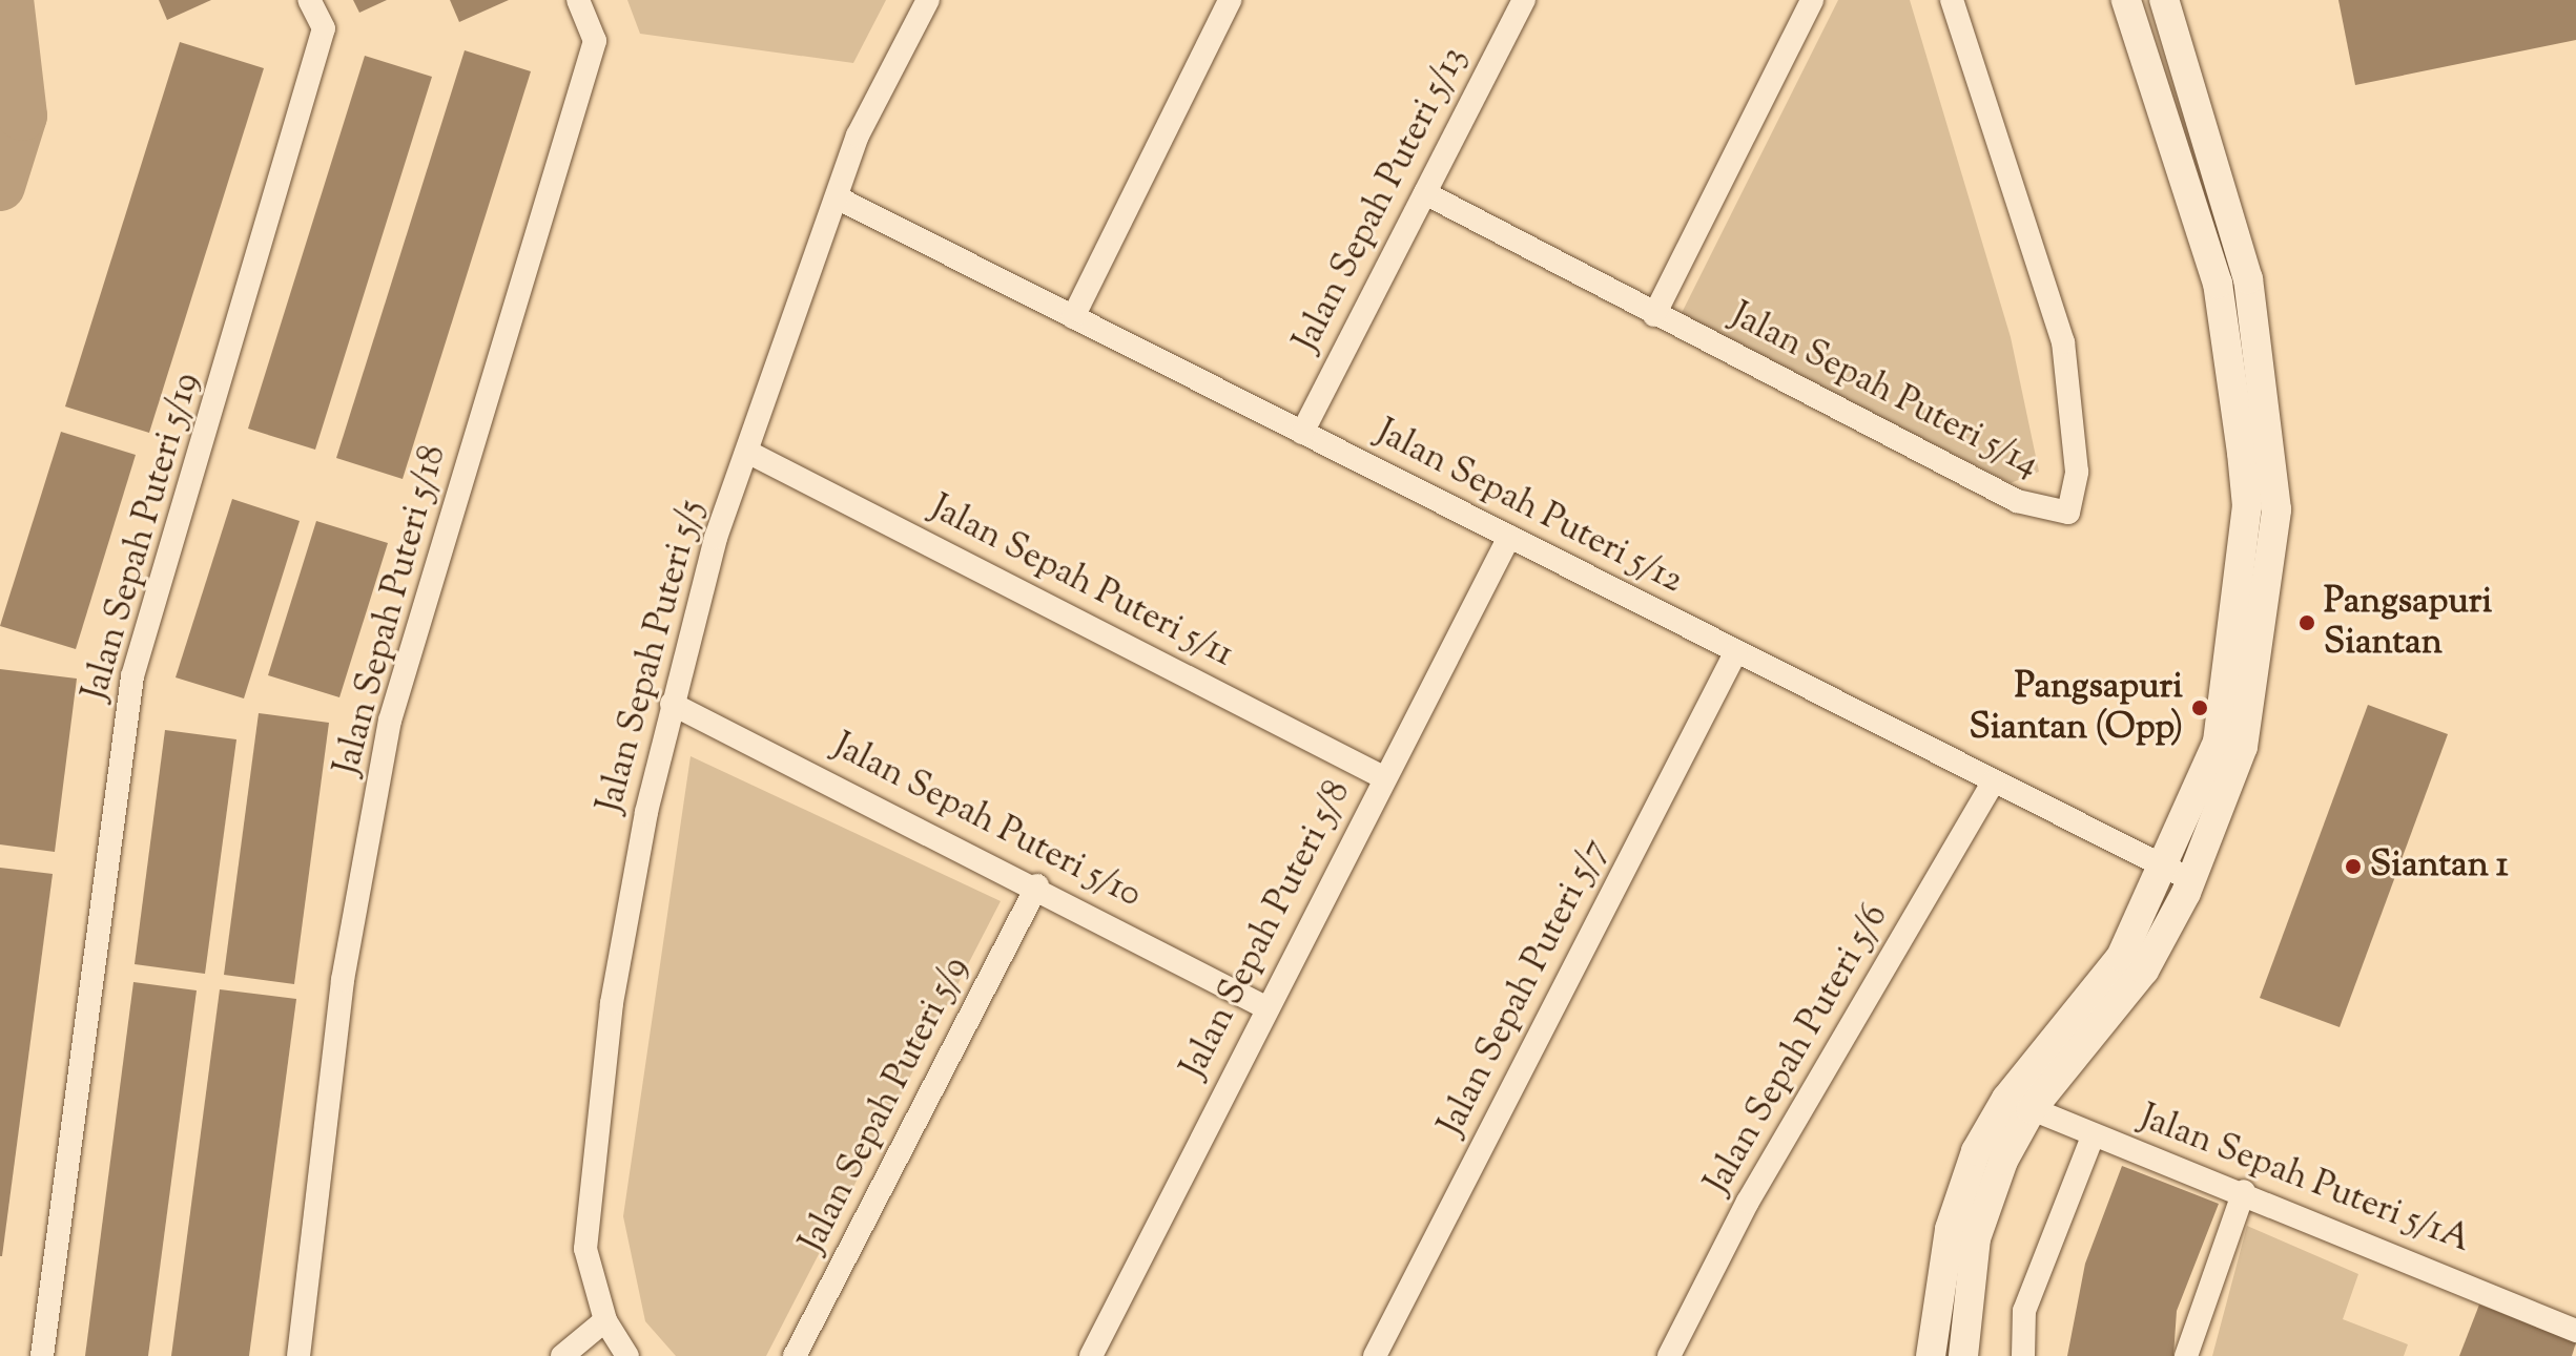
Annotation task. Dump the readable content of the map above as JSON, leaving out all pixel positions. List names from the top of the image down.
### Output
{
  "streets": {
    "street": [
      "Jalan Sepah Puteri 5/13",
      "Jalan Sepah Puteri 5/14",
      "Jalan Sepah Puteri 5/12",
      "Jalan Sepah Puteri 5/19",
      "Jalan Sepah Puteri 5/11",
      "Jalan Sepah Puteri 5/18",
      "Jalan Sepah Puteri 5/5",
      "Jalan Sepah Puteri 5/10",
      "Jalan Sepah Puteri 5/8",
      "Jalan Sepah Puteri 5/7",
      "Jalan Sepah Puteri 5/6",
      "Jalan Sepah Puteri 5/9",
      "Jalan Sepah Puteri 5/1A"
    ]
  },
  "crossings": [
    ["Jalan Sepah Puteri 5/13", "Jalan Sepah Puteri 5/14"],
    ["Jalan Sepah Puteri 5/13", "Jalan Sepah Puteri 5/12"],
    ["Jalan Sepah Puteri 5/12", "Jalan Sepah Puteri 5/5"],
    ["Jalan Sepah Puteri 5/12", "Jalan Sepah Puteri 5/8"],
    ["Jalan Sepah Puteri 5/12", "Jalan Sepah Puteri 5/7"],
    ["Jalan Sepah Puteri 5/12", "Jalan Sepah Puteri 5/6"],
    ["Jalan Sepah Puteri 5/11", "Jalan Sepah Puteri 5/5"],
    ["Jalan Sepah Puteri 5/11", "Jalan Sepah Puteri 5/8"],
    ["Jalan Sepah Puteri 5/5", "Jalan Sepah Puteri 5/10"],
    ["Jalan Sepah Puteri 5/10", "Jalan Sepah Puteri 5/8"],
    ["Jalan Sepah Puteri 5/10", "Jalan Sepah Puteri 5/9"]
  ],
  "places": ["Pangsapuri Siantan", "Pangsapuri Siantan (Opp)", "Siantan 1"]
}
